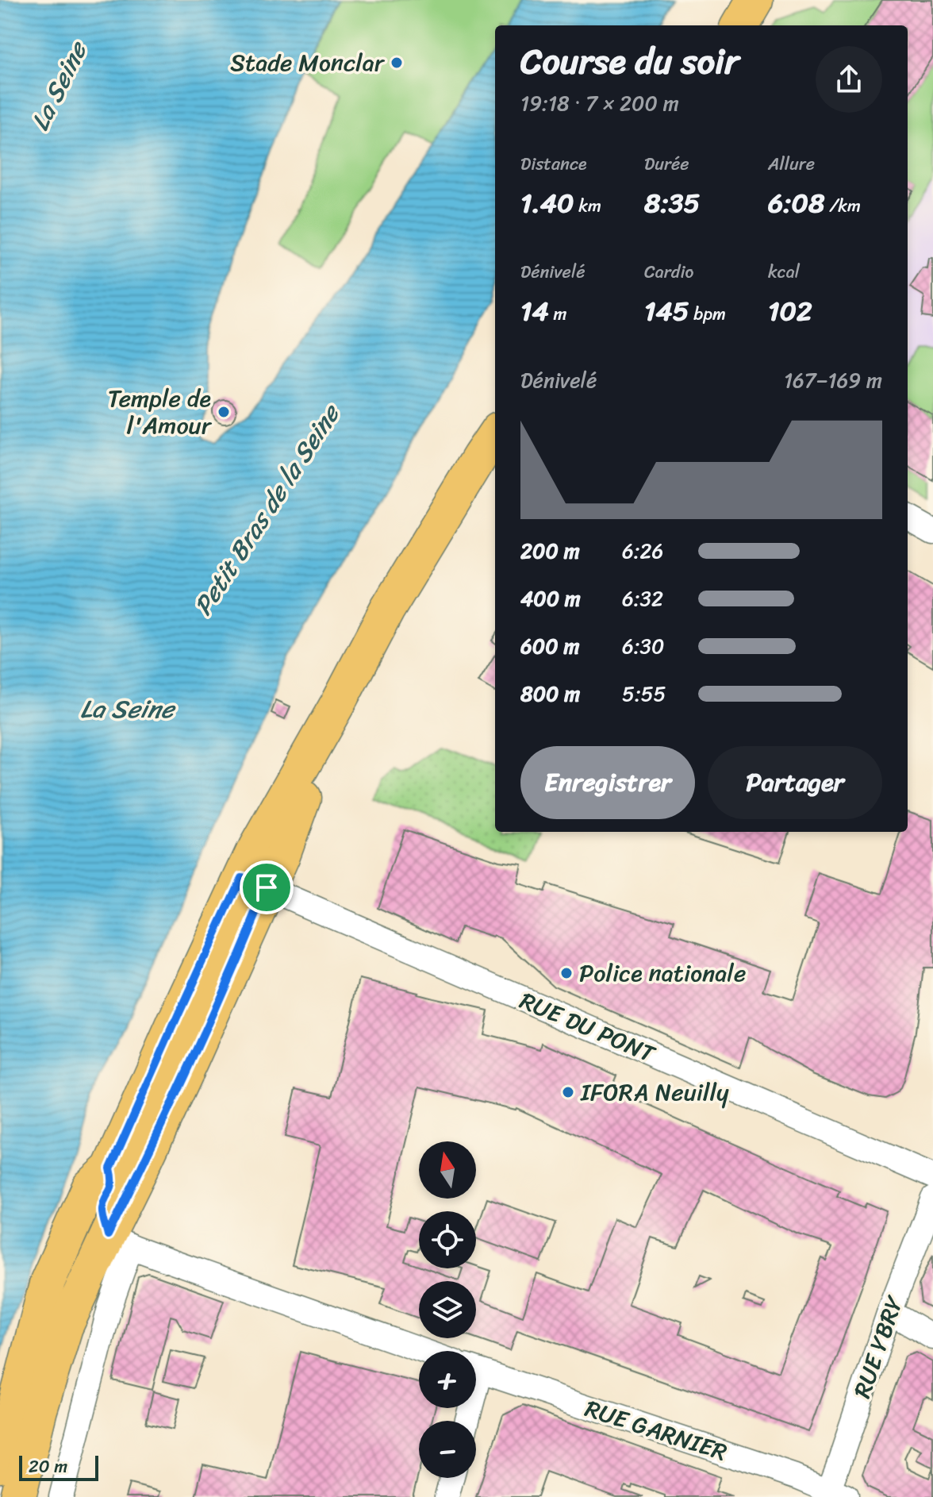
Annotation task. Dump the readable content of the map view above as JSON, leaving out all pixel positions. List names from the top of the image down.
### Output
{
  "streets": {
    "street": ["RUE DU PONT", "RUE YBRY", "RUE GARNIER"]
  },
  "crossings": [
    ["RUE YBRY", "RUE GARNIER"]
  ],
  "water": ["La Seine", "Petit Bras de la Seine"],
  "places": [
    "Stade Monclar",
    "Temple de l'Amour",
    "Police nationale",
    "IFORA Neuilly"
  ],
  "scale_bar": "20 m",
  "north": "top",
  "page": {
    "heading": ["Course du soir", "19:18 · 7 × 200 m"],
    "stats": [
      ["Distance", "1.40 km"],
      ["Durée", "8:35"],
      ["Allure", "6:08 /km"],
      ["Dénivelé", "14 m"],
      ["Cardio", "145 bpm"],
      ["kcal", "102"]
    ],
    "chart": ["Dénivelé", "167–169 m"],
    "list": [
      {
        "name": "200 m",
        "note": "6:26"
      },
      {
        "name": "400 m",
        "note": "6:32"
      },
      {
        "name": "600 m",
        "note": "6:30"
      },
      {
        "name": "800 m",
        "note": "5:55"
      }
    ],
    "buttons": ["Enregistrer", "Partager"],
    "map_buttons": ["+", "−"],
    "scale": "20 m"
  }
}
